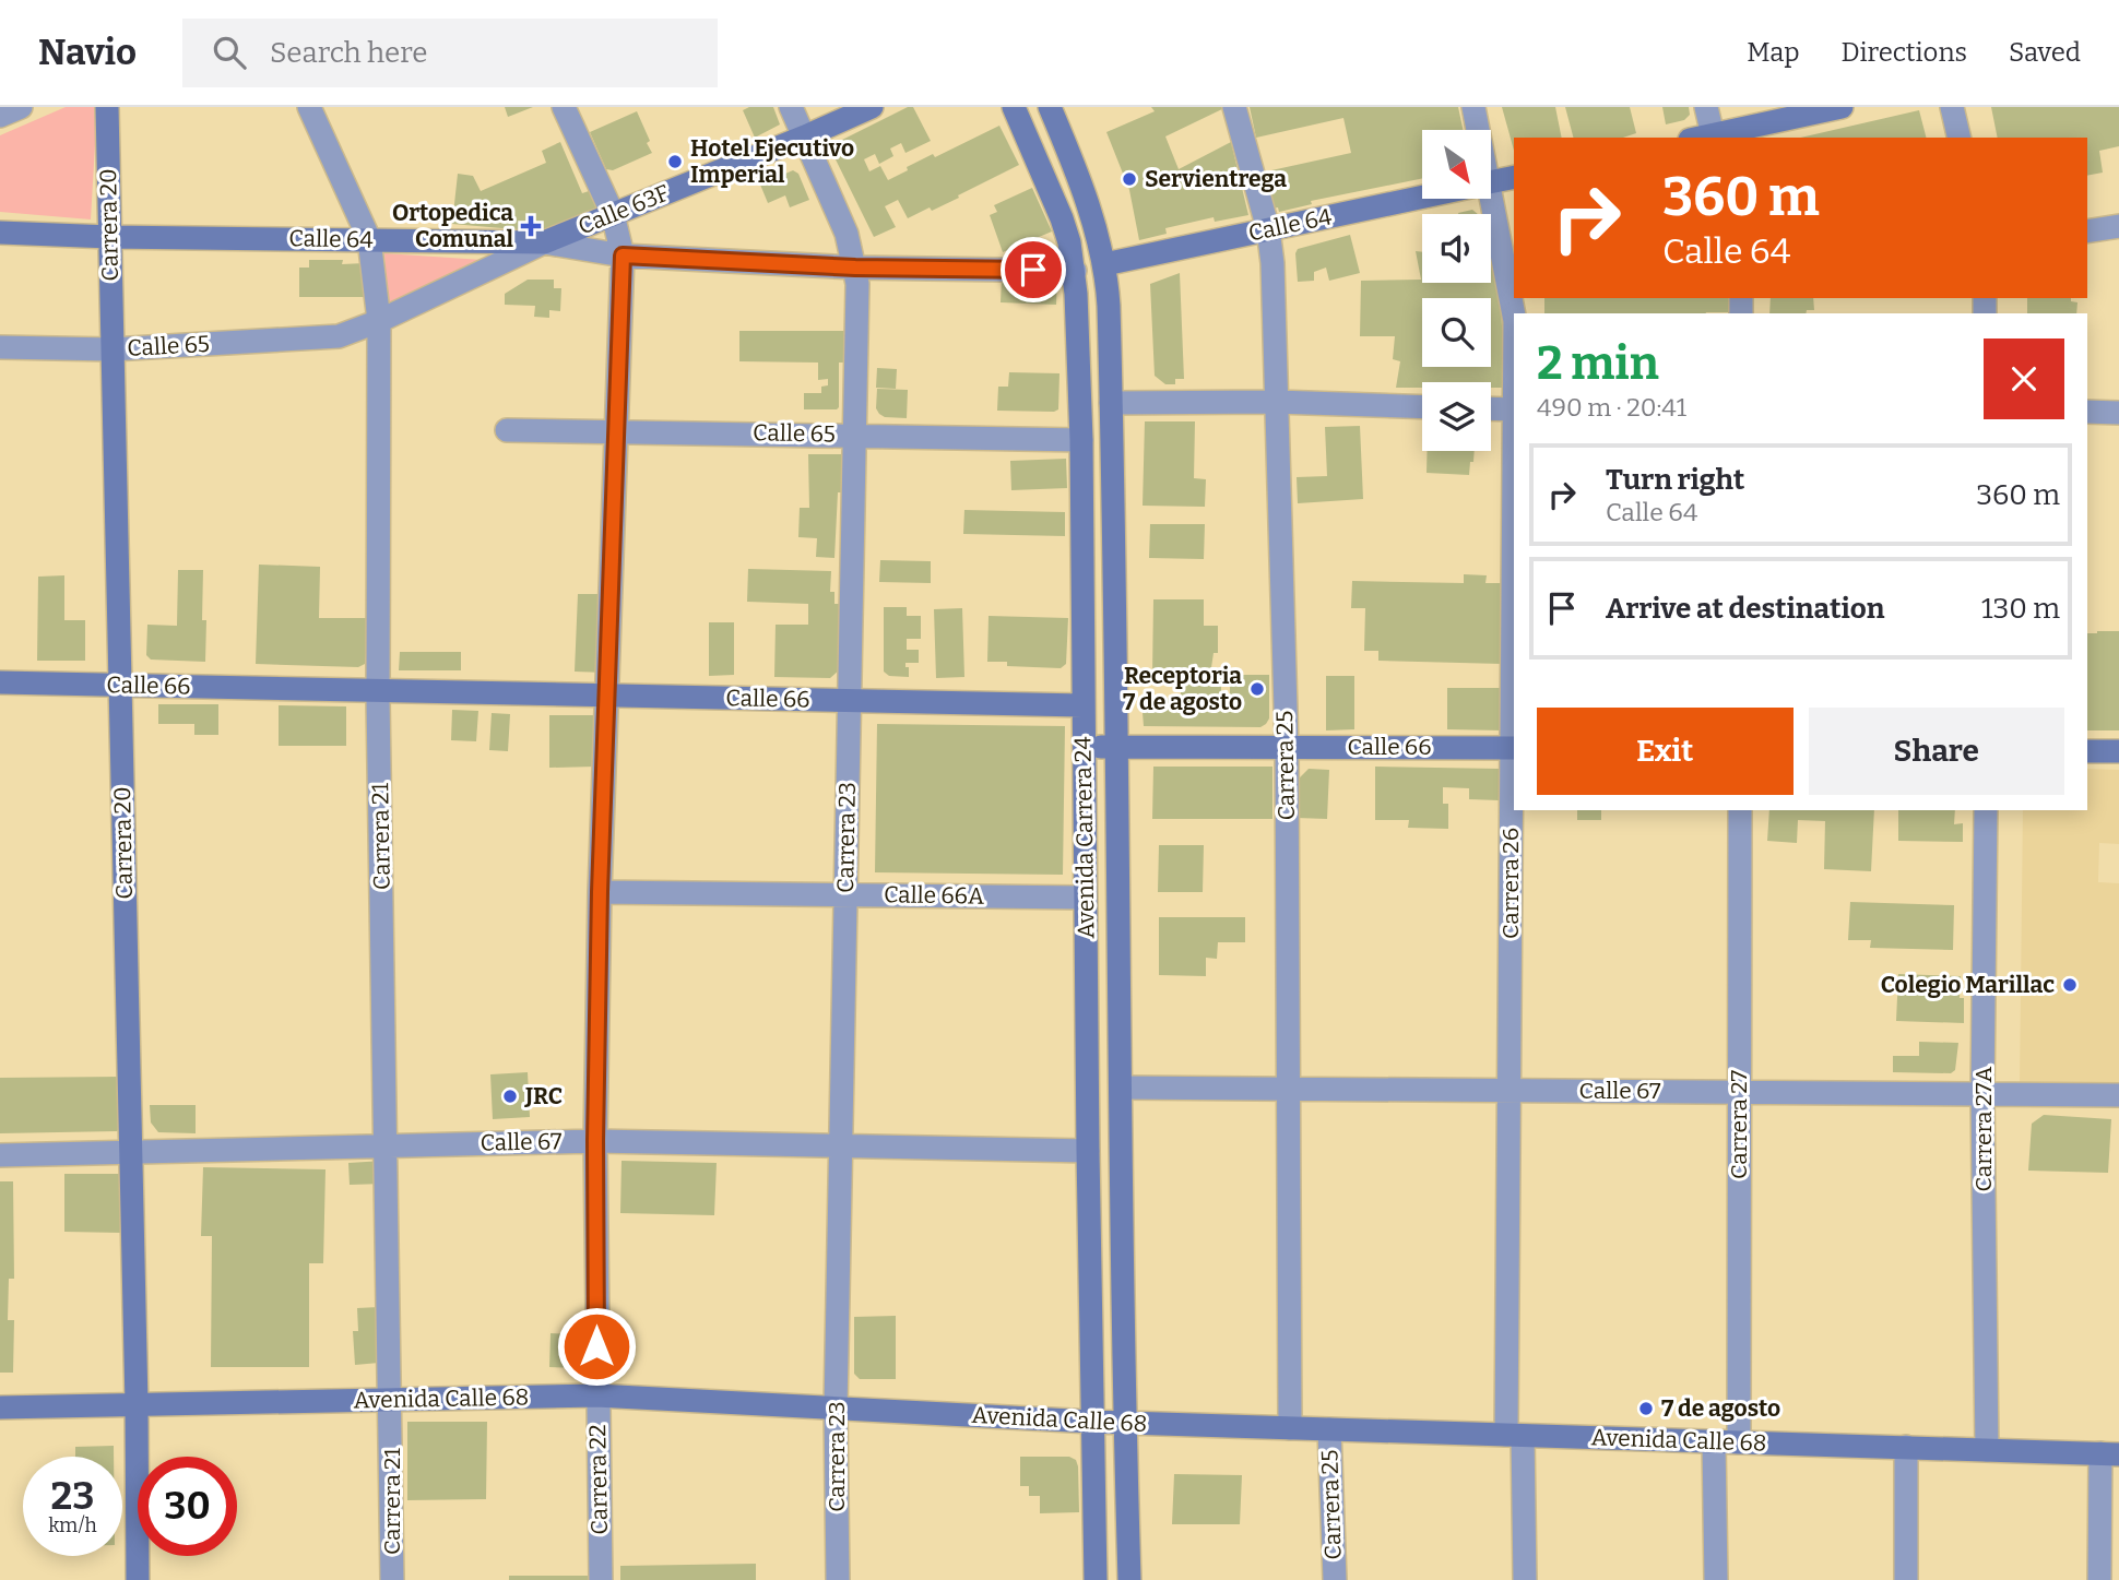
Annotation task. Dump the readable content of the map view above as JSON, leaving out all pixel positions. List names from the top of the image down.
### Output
{
  "streets": {
    "main road": [
      "Calle 63F",
      "Carrera 20",
      "Calle 64",
      "Calle 66",
      "Avenida Carrera 24",
      "Avenida Calle 68"
    ],
    "street": [
      "Calle 65",
      "Carrera 25",
      "Carrera 21",
      "Carrera 23",
      "Carrera 26",
      "Calle 66A",
      "Calle 67",
      "Carrera 27",
      "Carrera 27A",
      "Carrera 22"
    ]
  },
  "crossings": [
    ["Calle 63F", "Calle 64"],
    ["Calle 63F", "Calle 65"],
    ["Calle 63F", "Carrera 21"],
    ["Calle 63F", "Carrera 23"],
    ["Calle 63F", "Carrera 22"],
    ["Carrera 20", "Calle 64"],
    ["Carrera 20", "Calle 65"],
    ["Carrera 20", "Calle 66"],
    ["Carrera 20", "Calle 67"],
    ["Carrera 20", "Avenida Calle 68"],
    ["Calle 64", "Carrera 25"],
    ["Calle 64", "Carrera 21"],
    ["Calle 64", "Carrera 23"],
    ["Calle 64", "Avenida Carrera 24"],
    ["Calle 64", "Carrera 22"],
    ["Calle 65", "Carrera 21"],
    ["Calle 65", "Carrera 23"],
    ["Calle 65", "Avenida Carrera 24"],
    ["Calle 65", "Carrera 22"],
    ["Calle 66", "Carrera 25"],
    ["Calle 66", "Carrera 21"],
    ["Calle 66", "Carrera 23"],
    ["Calle 66", "Avenida Carrera 24"],
    ["Calle 66", "Carrera 26"],
    ["Calle 66", "Carrera 22"],
    ["Carrera 25", "Calle 67"],
    ["Carrera 25", "Avenida Calle 68"],
    ["Carrera 21", "Calle 67"],
    ["Carrera 21", "Avenida Calle 68"],
    ["Carrera 23", "Calle 66A"],
    ["Carrera 23", "Calle 67"],
    ["Carrera 23", "Avenida Calle 68"],
    ["Avenida Carrera 24", "Calle 66A"],
    ["Avenida Carrera 24", "Calle 67"],
    ["Avenida Carrera 24", "Avenida Calle 68"],
    ["Carrera 26", "Calle 67"],
    ["Carrera 26", "Avenida Calle 68"],
    ["Calle 66A", "Carrera 22"],
    ["Calle 67", "Carrera 27"],
    ["Calle 67", "Carrera 27A"],
    ["Calle 67", "Carrera 22"],
    ["Carrera 27", "Avenida Calle 68"],
    ["Carrera 27A", "Avenida Calle 68"],
    ["Avenida Calle 68", "Carrera 22"]
  ],
  "places": {
    "other": [
      "Hotel Ejecutivo Imperial",
      "Servientrega",
      "Receptoria 7 de agosto",
      "Colegio Marillac",
      "JRC",
      "7 de agosto"
    ],
    "health": ["Ortopedica Comunal"]
  },
  "north": "bottom right",
  "page": {
    "header": "Navio",
    "search": "Search here",
    "nav": ["Map", "Directions", "Saved"],
    "turn": ["360 m", "Calle 64"],
    "heading": ["2 min", "490 m · 20:41"],
    "list": [
      {
        "name": "Turn right",
        "note": "Calle 64",
        "value": "360 m"
      },
      {
        "name": "Arrive at destination",
        "value": "130 m"
      }
    ],
    "buttons": ["Exit", "Share"],
    "speed": "23 km/h",
    "limit": "30"
  }
}
